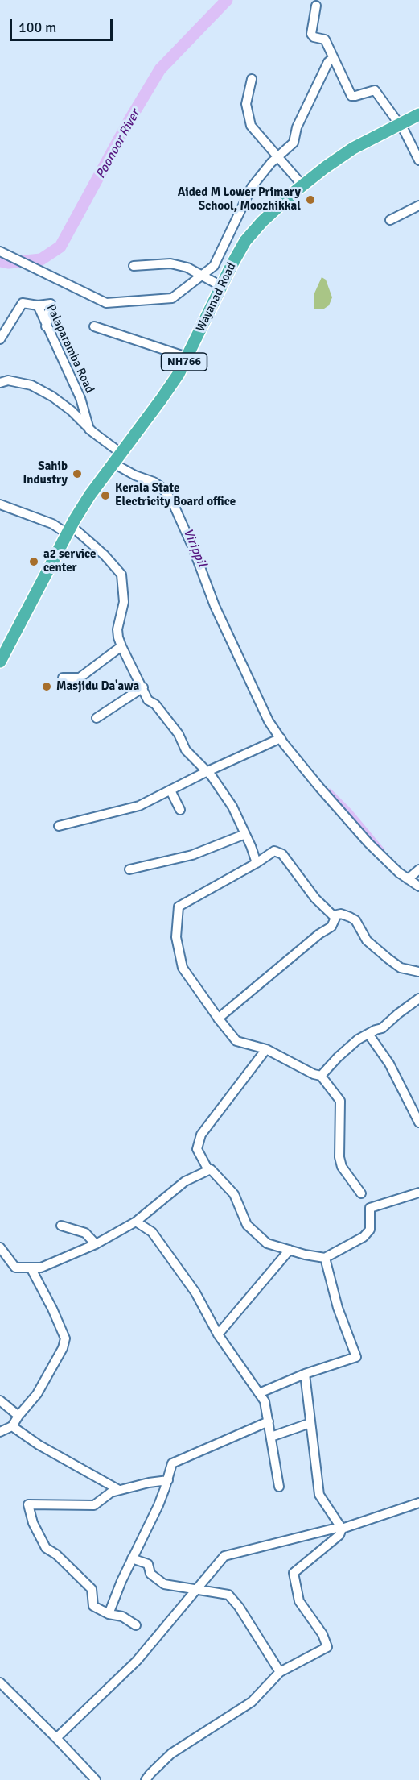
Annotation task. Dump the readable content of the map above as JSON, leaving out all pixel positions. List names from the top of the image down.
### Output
{
  "streets": {
    "highway": ["Wayanad Road", "NH766"],
    "street": ["Palaparamba Road"]
  },
  "water": ["Poonoor River", "Virippil"],
  "places": [
    "Aided M Lower Primary School, Moozhikkal",
    "Sahib Industry",
    "Kerala State Electricity Board office",
    "a2 service center",
    "Masjidu Da'awa"
  ],
  "scale_bar": "100 m"
}
